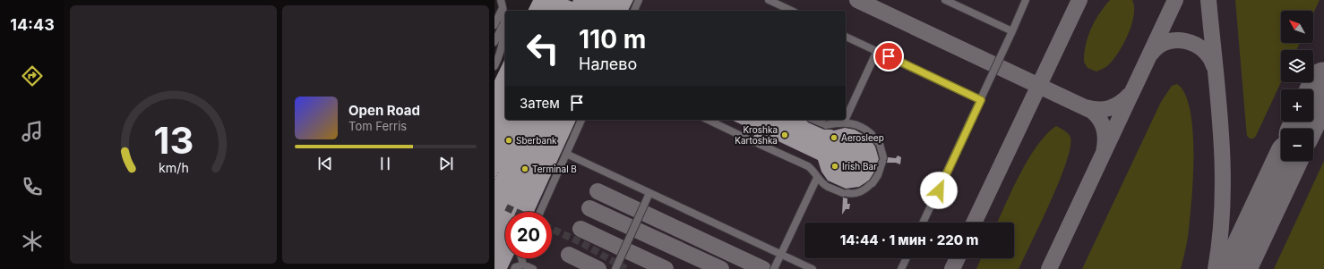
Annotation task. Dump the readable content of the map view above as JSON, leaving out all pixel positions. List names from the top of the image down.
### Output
{
  "places": [
    "Kroshka Kartoshka",
    "Aerosleep",
    "Sberbank",
    "Irish Bar",
    "Terminal B"
  ],
  "north": "top left",
  "page": {
    "tabs": "14:43",
    "map_buttons": ["+", "−"],
    "turn": ["110 m", "Налево"],
    "then": "Затем",
    "song": ["Open Road", "Tom Ferris"],
    "limit": "20",
    "trip": "14:44 · 1 мин · 220 m",
    "gauge": ["13", "km/h"]
  }
}
